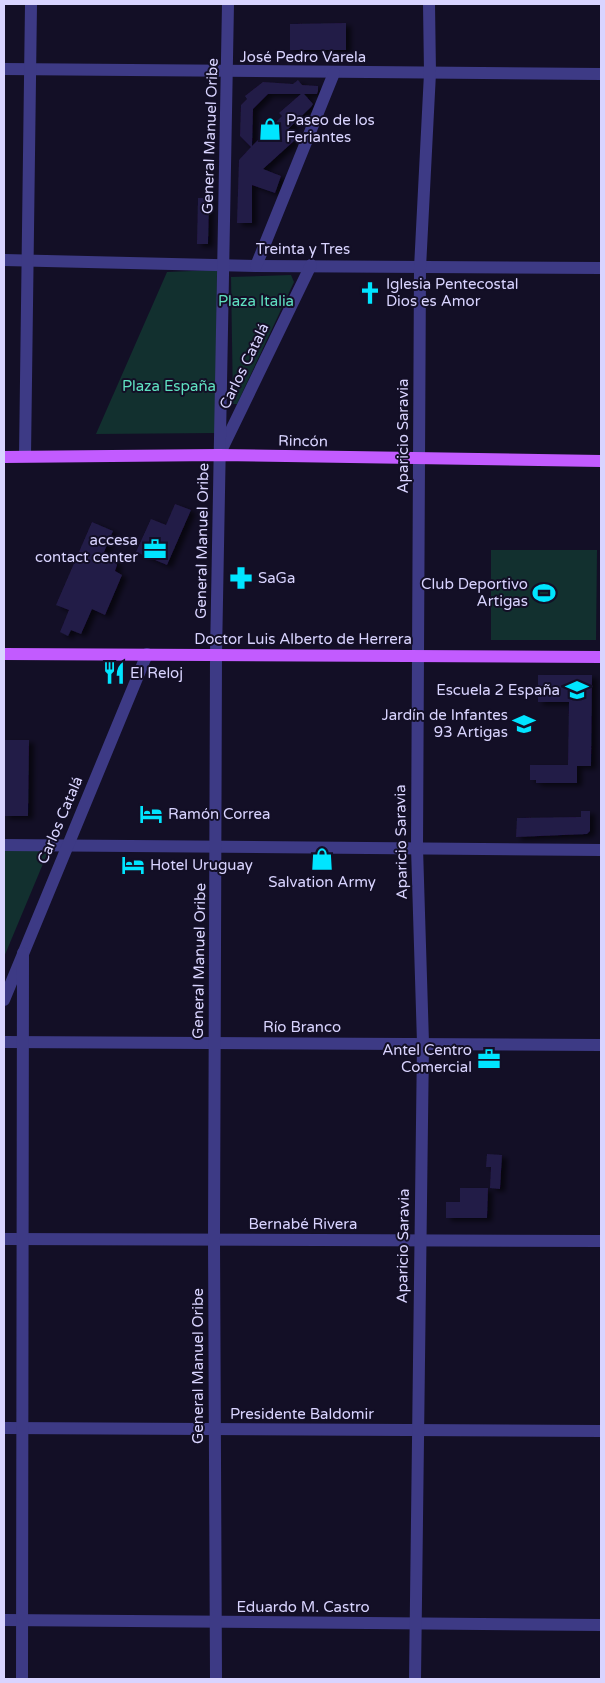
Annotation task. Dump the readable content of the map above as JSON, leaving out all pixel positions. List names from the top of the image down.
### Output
{
  "streets": {
    "main road": ["Rincón", "Doctor Luis Alberto de Herrera"],
    "street": [
      "José Pedro Varela",
      "General Manuel Oribe",
      "Treinta y Tres",
      "Carlos Catalá",
      "Aparicio Saravia",
      "Río Branco",
      "Bernabé Rivera",
      "Presidente Baldomir",
      "Eduardo M. Castro"
    ]
  },
  "crossings": [
    ["José Pedro Varela", "General Manuel Oribe"],
    ["José Pedro Varela", "Aparicio Saravia"],
    ["General Manuel Oribe", "Treinta y Tres"],
    ["General Manuel Oribe", "Carlos Catalá"],
    ["General Manuel Oribe", "Rincón"],
    ["General Manuel Oribe", "Doctor Luis Alberto de Herrera"],
    ["General Manuel Oribe", "Río Branco"],
    ["General Manuel Oribe", "Bernabé Rivera"],
    ["General Manuel Oribe", "Presidente Baldomir"],
    ["General Manuel Oribe", "Eduardo M. Castro"],
    ["Treinta y Tres", "Carlos Catalá"],
    ["Treinta y Tres", "Aparicio Saravia"],
    ["Carlos Catalá", "Rincón"],
    ["Carlos Catalá", "Doctor Luis Alberto de Herrera"],
    ["Aparicio Saravia", "Rincón"],
    ["Aparicio Saravia", "Doctor Luis Alberto de Herrera"],
    ["Aparicio Saravia", "Río Branco"],
    ["Aparicio Saravia", "Bernabé Rivera"],
    ["Aparicio Saravia", "Presidente Baldomir"],
    ["Aparicio Saravia", "Eduardo M. Castro"]
  ],
  "parks": ["Plaza Italia", "Plaza España"],
  "places": {
    "shop": ["Paseo de los Feriantes", "Salvation Army"],
    "church": ["Iglesia Pentecostal Dios es Amor"],
    "office": ["accesa contact center", "Antel Centro Comercial"],
    "pharmacy": ["SaGa"],
    "sports": ["Club Deportivo Artigas"],
    "restaurant": ["El Reloj"],
    "school or university": ["Escuela 2 España", "Jardín de Infantes 93 Artigas"],
    "hotel": ["Ramón Correa", "Hotel Uruguay"]
  }
}
